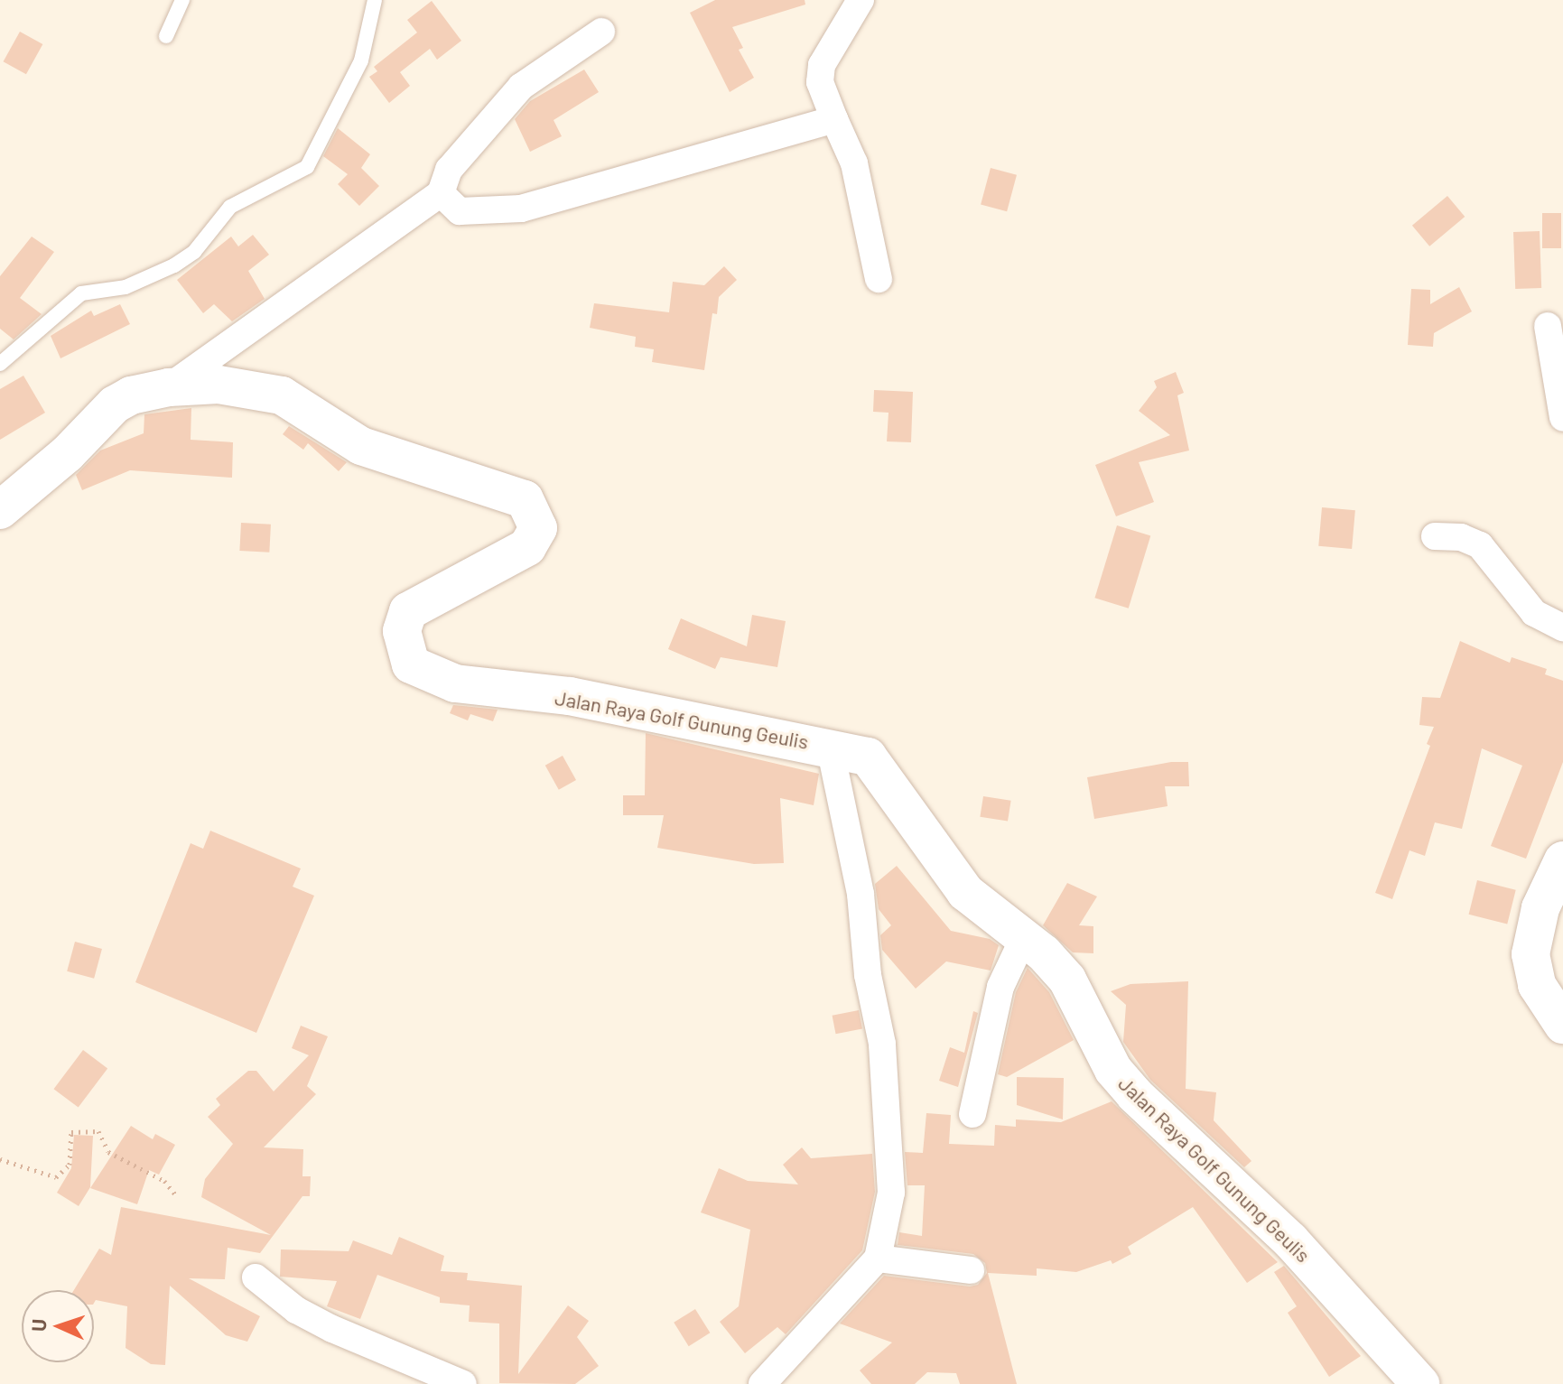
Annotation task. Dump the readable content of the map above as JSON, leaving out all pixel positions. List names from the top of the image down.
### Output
{
  "streets": {
    "main road": ["Jalan Raya Golf Gunung Geulis"]
  },
  "north": "left"
}
